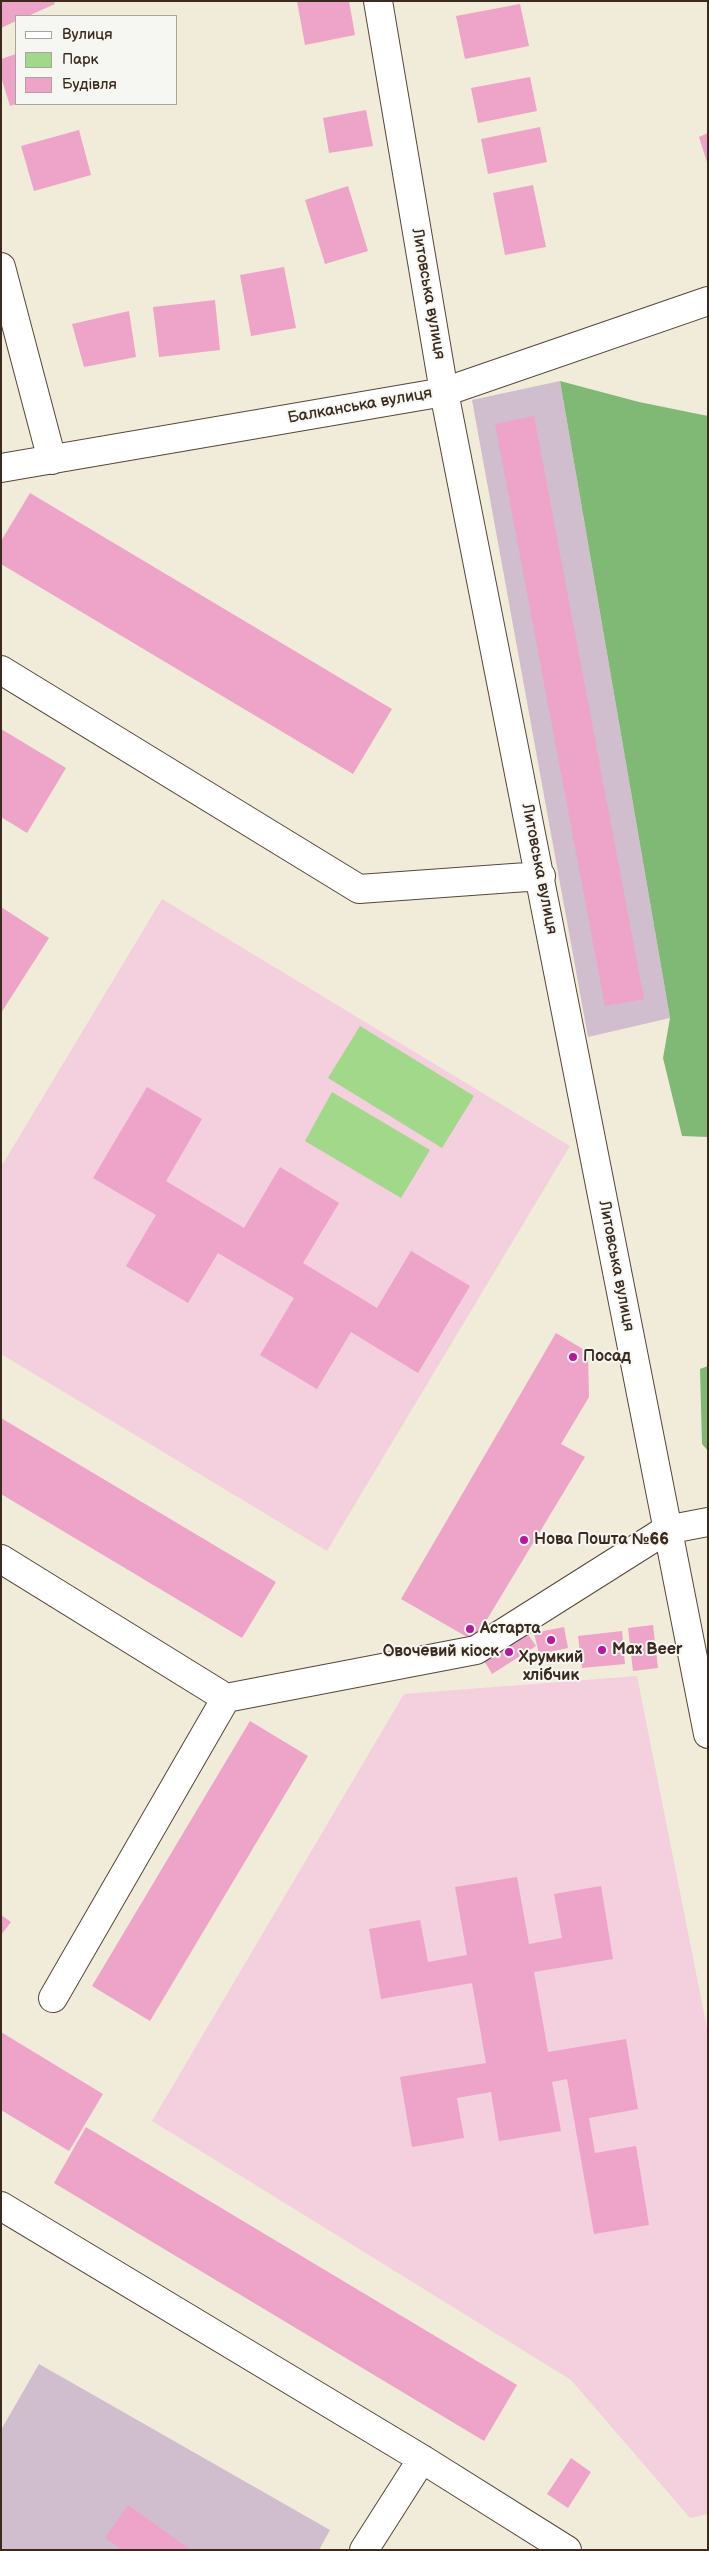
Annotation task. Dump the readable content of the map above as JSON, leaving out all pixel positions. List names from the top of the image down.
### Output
{
  "streets": {
    "street": ["Литовська вулиця", "Балканська вулиця"]
  },
  "crossings": [
    ["Литовська вулиця", "Балканська вулиця"]
  ],
  "places": [
    "Посад",
    "Нова Пошта №66",
    "Астарта",
    "Хрумкий хлібчик",
    "Max Beer",
    "Овочевий кіоск"
  ],
  "legend": ["Вулиця", "Парк", "Будівля"]
}
